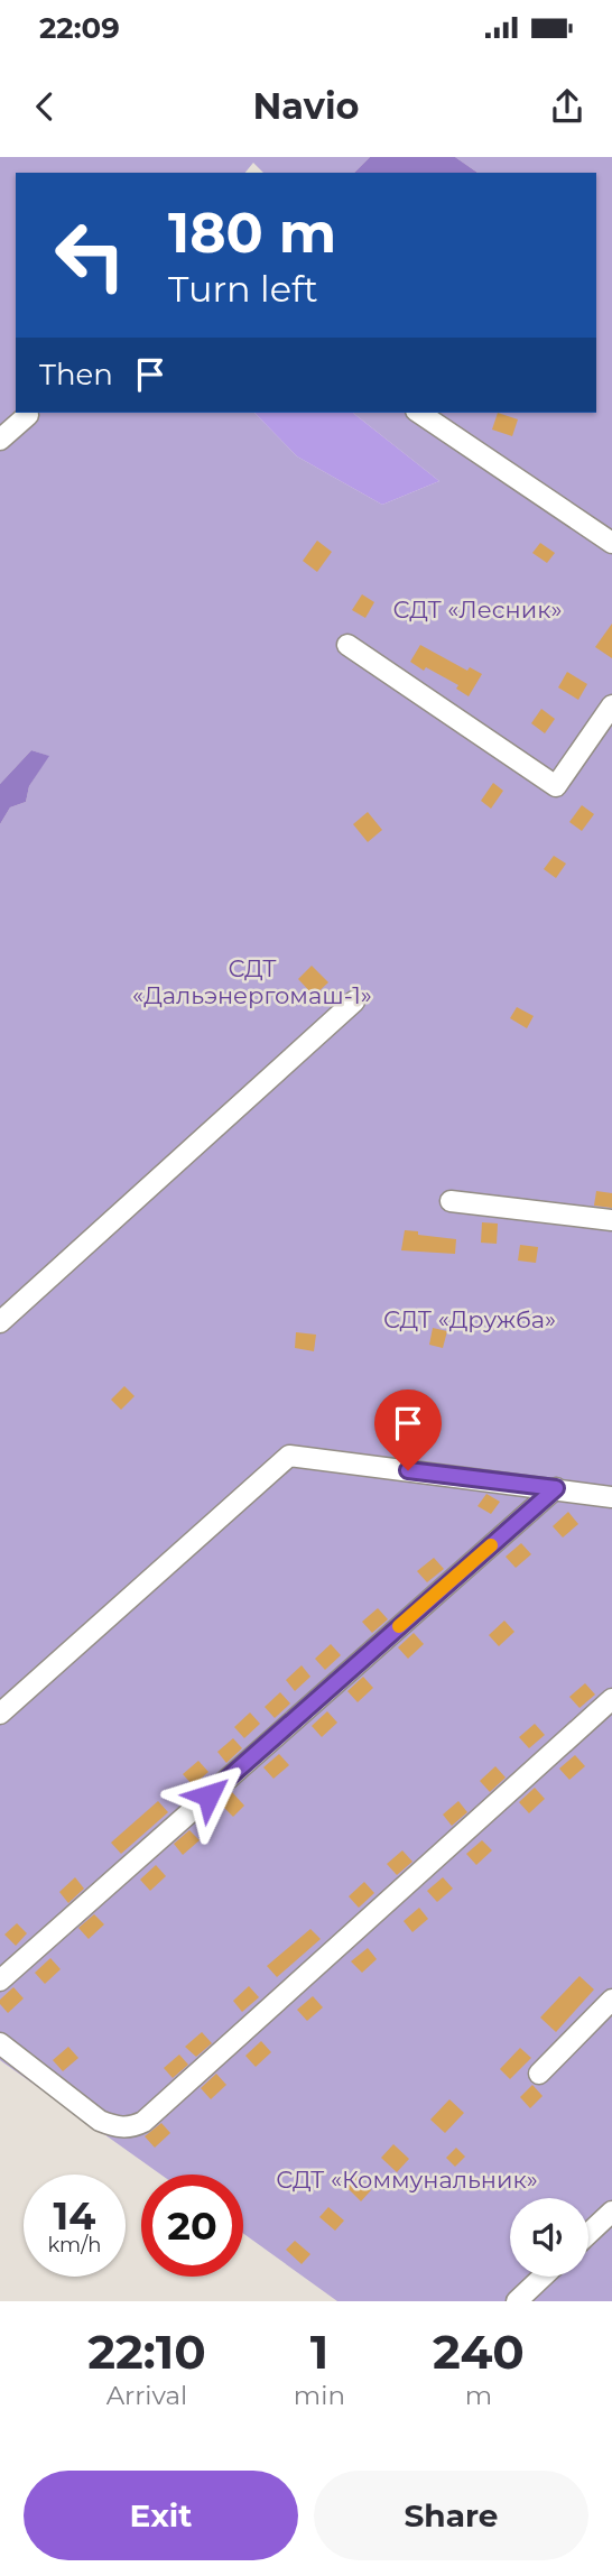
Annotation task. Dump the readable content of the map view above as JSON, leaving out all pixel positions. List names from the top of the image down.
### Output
{
  "parks": [
    "СДТ «Лесник»",
    "СДТ «Дальэнергомаш-1»",
    "СДТ «Дружба»",
    "СДТ «Коммунальник»"
  ],
  "page": {
    "status": "22:09",
    "header": "Navio",
    "turn": ["180 m", "Turn left"],
    "then": "Then",
    "speed": "14 km/h",
    "limit": "20",
    "eta": [
      "22:10",
      "Arrival",
      "1",
      "min",
      "240",
      "m"
    ],
    "buttons": ["Exit", "Share"]
  }
}
